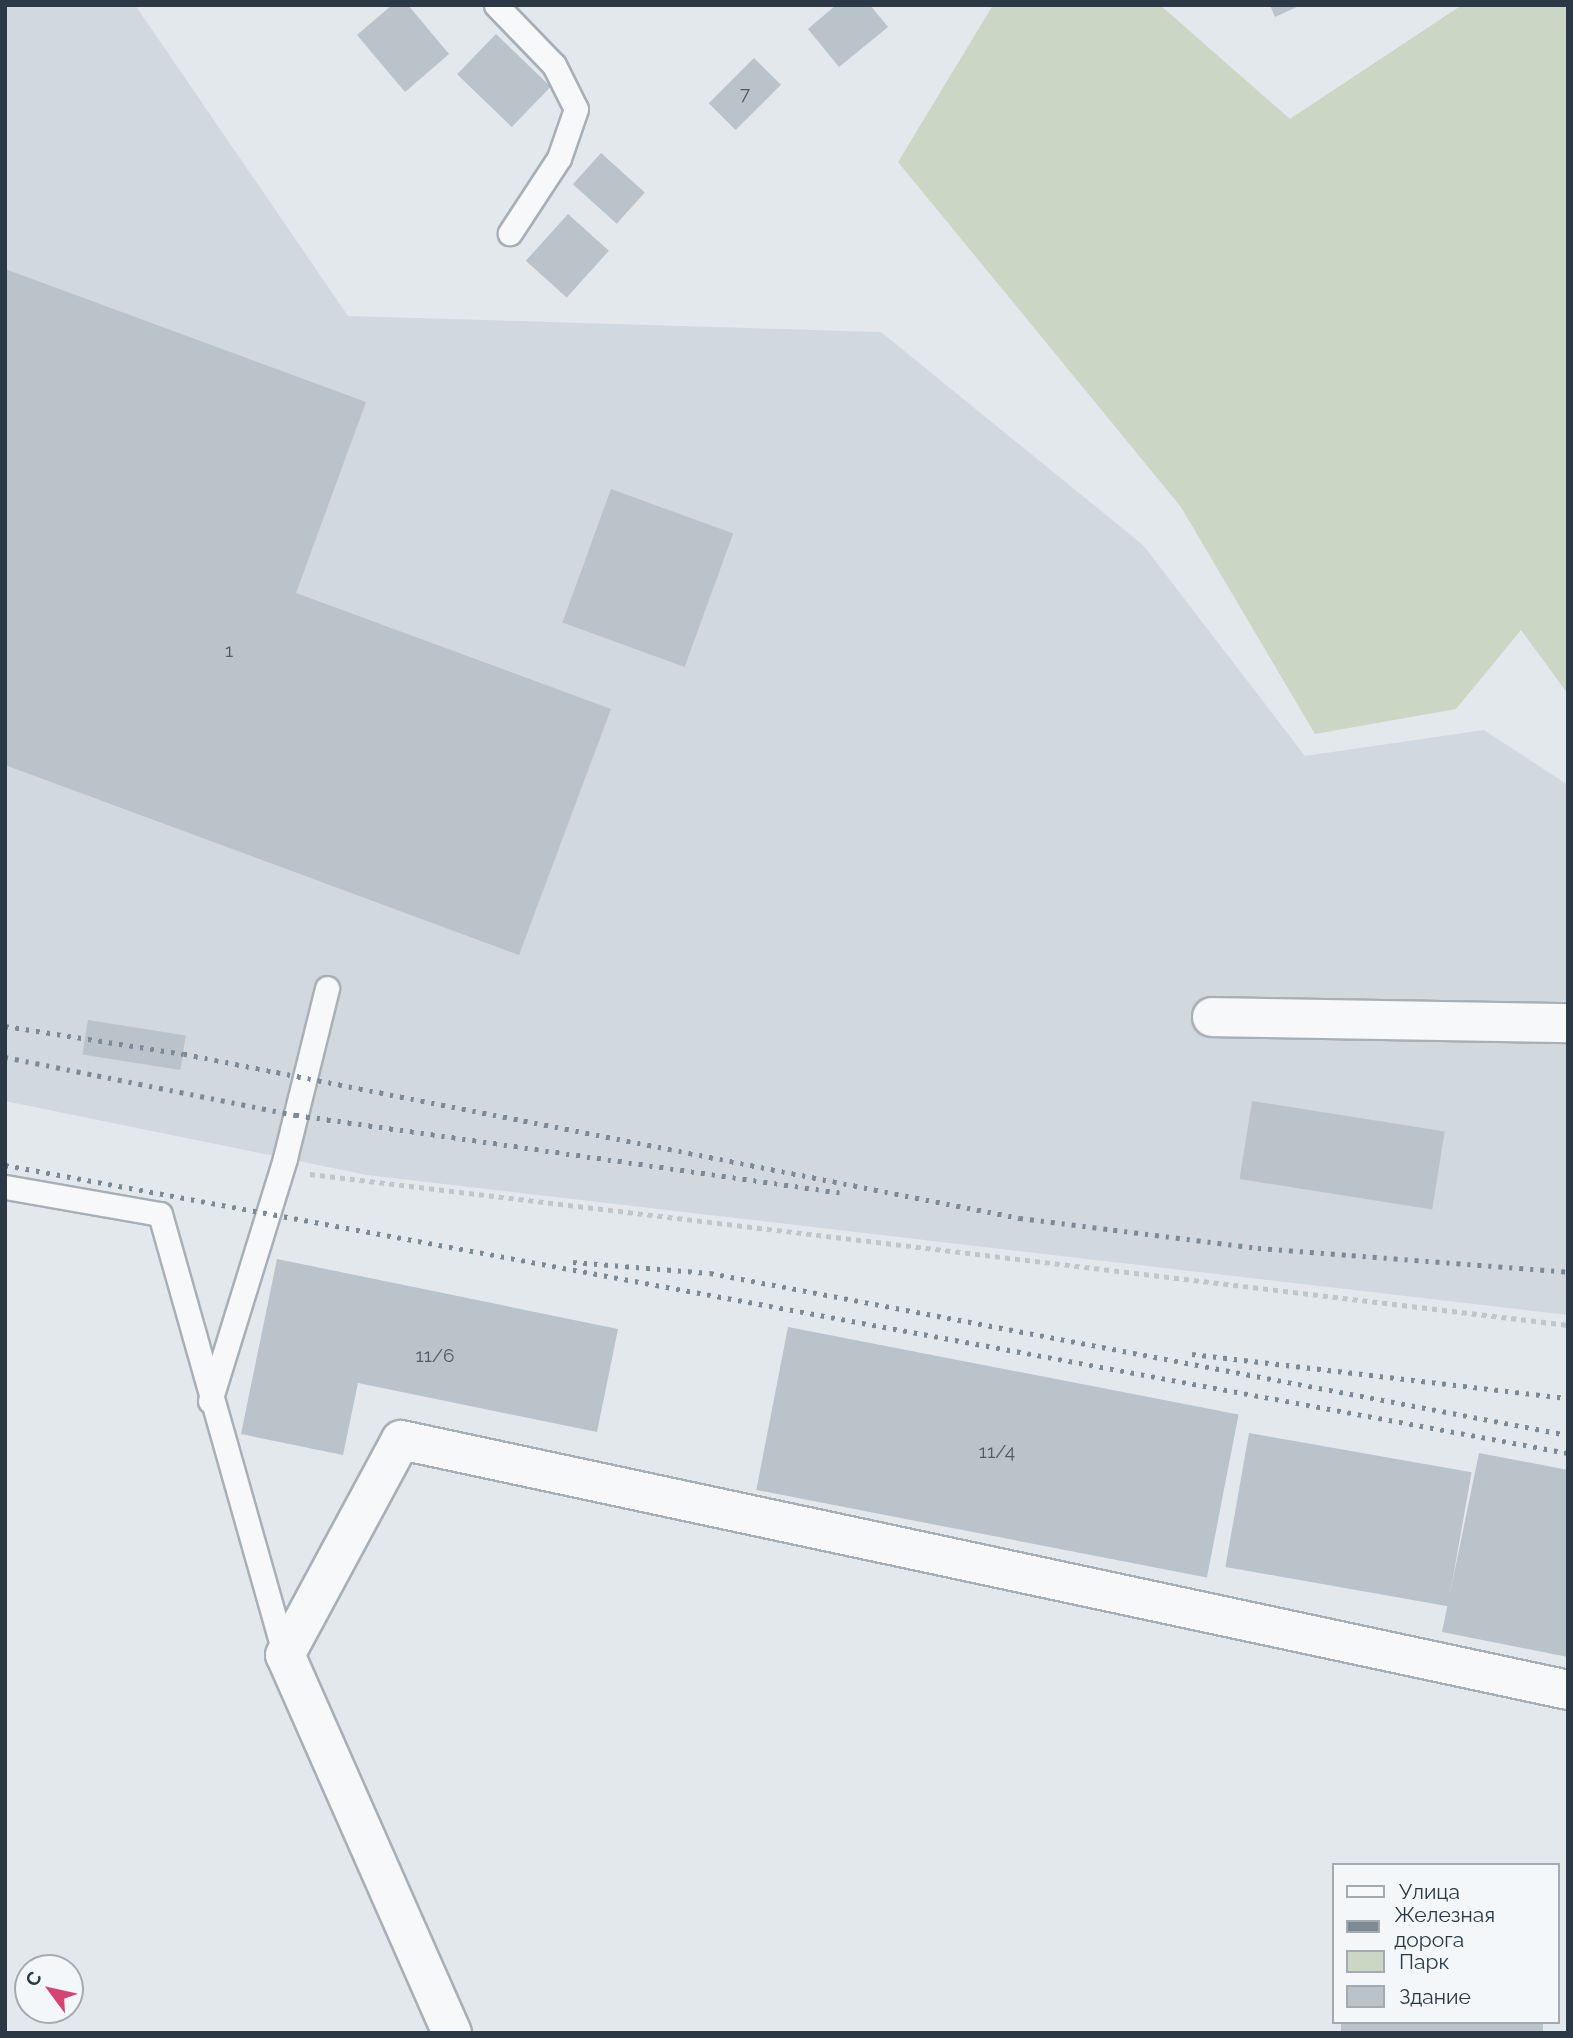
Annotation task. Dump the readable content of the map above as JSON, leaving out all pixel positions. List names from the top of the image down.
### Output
{
  "house_numbers": [
    "7",
    "1",
    "11/6",
    "11/4"
  ],
  "legend": [
    "Улица",
    "Железная дорога",
    "Парк",
    "Здание"
  ],
  "north": "top left"
}
